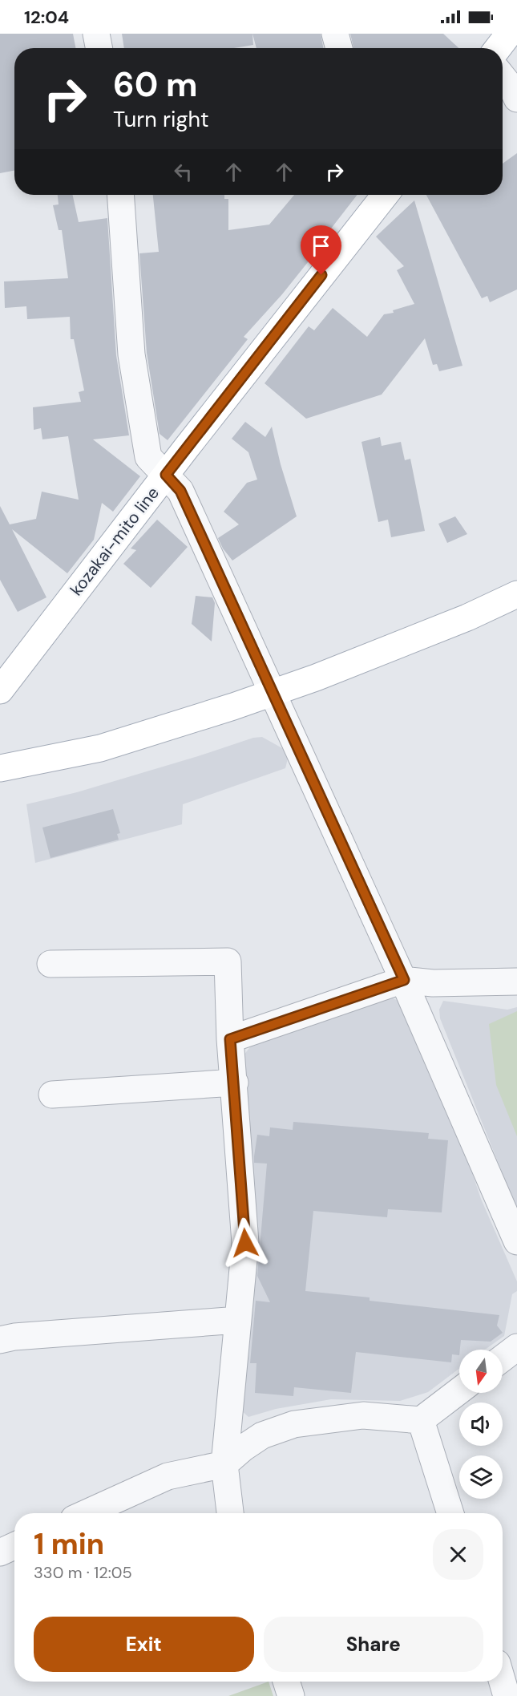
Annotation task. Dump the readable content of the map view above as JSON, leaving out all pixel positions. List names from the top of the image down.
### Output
{
  "streets": {
    "main road": ["kozakai-mito line"]
  },
  "north": "bottom",
  "page": {
    "status": "12:04",
    "turn": ["60 m", "Turn right"],
    "heading": ["1 min", "330 m · 12:05"],
    "buttons": ["Exit", "Share"]
  }
}
